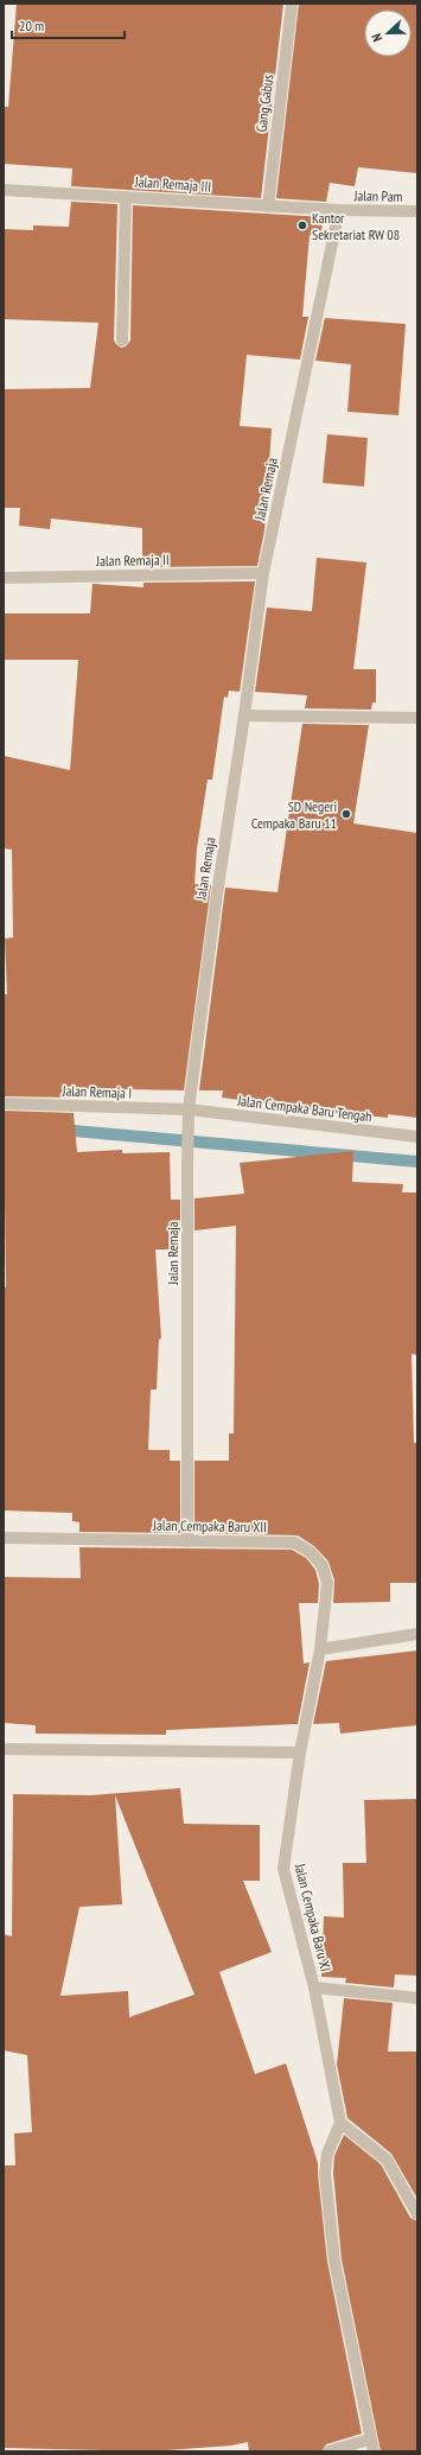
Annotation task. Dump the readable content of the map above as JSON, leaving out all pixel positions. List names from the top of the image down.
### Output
{
  "streets": {
    "street": [
      "Gang Gabus",
      "Jalan Remaja III",
      "Jalan Pam",
      "Jalan Remaja",
      "Jalan Remaja II",
      "Jalan Remaja I",
      "Jalan Cempaka Baru Tengah",
      "Jalan Cempaka Baru XII",
      "Jalan Cempaka Baru XI"
    ]
  },
  "crossings": [
    ["Gang Gabus", "Jalan Remaja III"],
    ["Jalan Remaja III", "Jalan Pam"],
    ["Jalan Remaja III", "Jalan Remaja"],
    ["Jalan Pam", "Jalan Remaja"],
    ["Jalan Remaja", "Jalan Remaja II"],
    ["Jalan Remaja", "Jalan Remaja I"],
    ["Jalan Remaja", "Jalan Cempaka Baru Tengah"],
    ["Jalan Remaja", "Jalan Cempaka Baru XII"],
    ["Jalan Remaja I", "Jalan Cempaka Baru Tengah"],
    ["Jalan Cempaka Baru XII", "Jalan Cempaka Baru XI"]
  ],
  "places": ["Kantor Sekretariat RW 08", "SD Negeri Cempaka Baru 11"],
  "scale_bar": "20 m",
  "north": "left"
}
